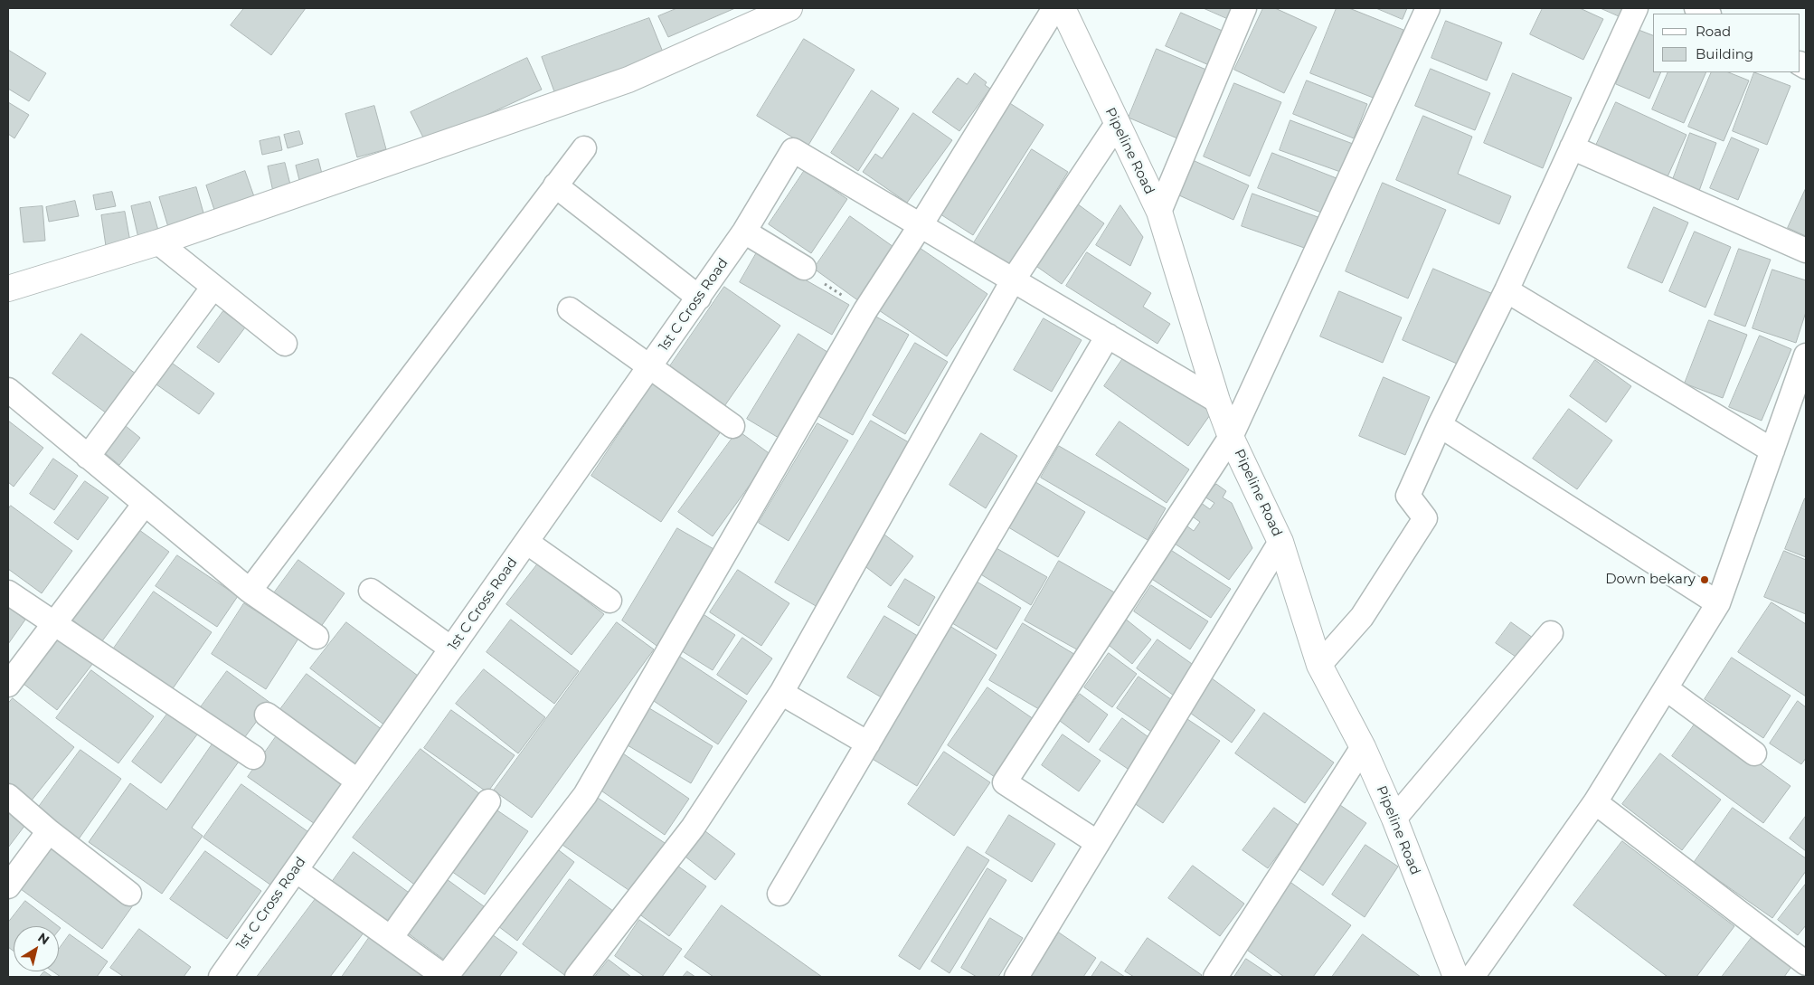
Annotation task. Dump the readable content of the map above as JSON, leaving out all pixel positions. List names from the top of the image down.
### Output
{
  "streets": {
    "street": ["Pipeline Road", "1st C Cross Road"]
  },
  "places": ["Down bekary"],
  "legend": ["Road", "Building"],
  "north": "top right"
}
